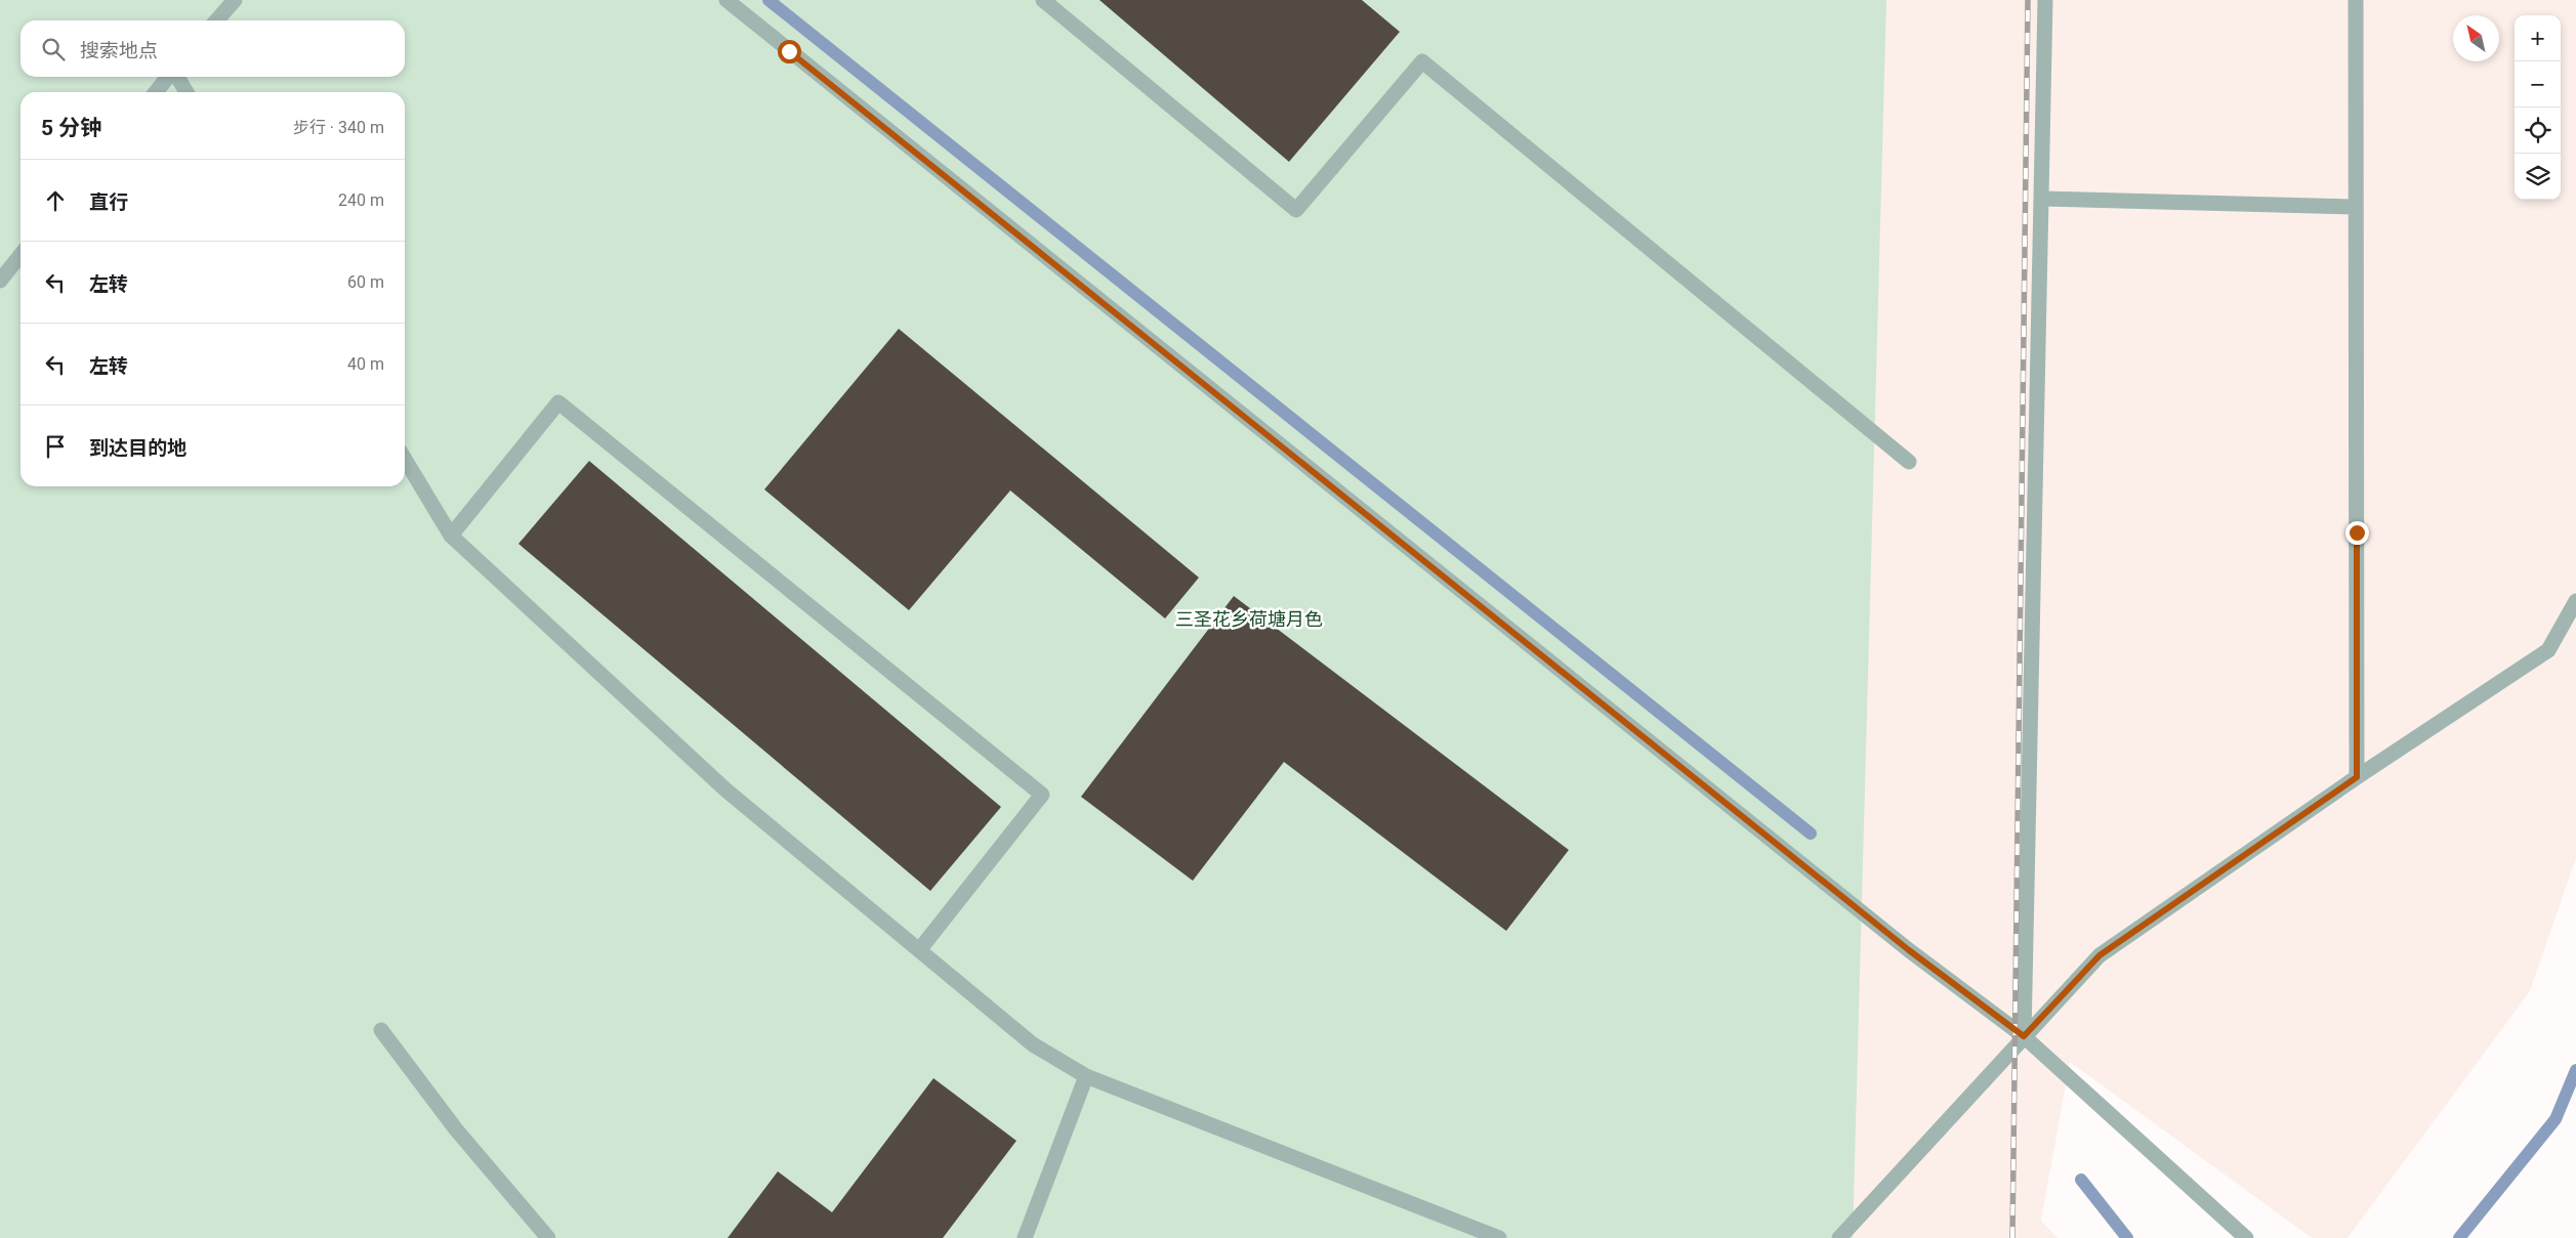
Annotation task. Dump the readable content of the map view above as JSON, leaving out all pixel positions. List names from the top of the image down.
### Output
{
  "parks": ["三圣花乡荷塘月色"],
  "north": "top left",
  "page": {
    "map_buttons": ["+", "−"],
    "search": "搜索地点",
    "heading": ["5 分钟", "步行 · 340 m"],
    "list": [
      ["直行", "240 m"],
      ["左转", "60 m"],
      ["左转", "40 m"],
      "到达目的地"
    ]
  }
}
